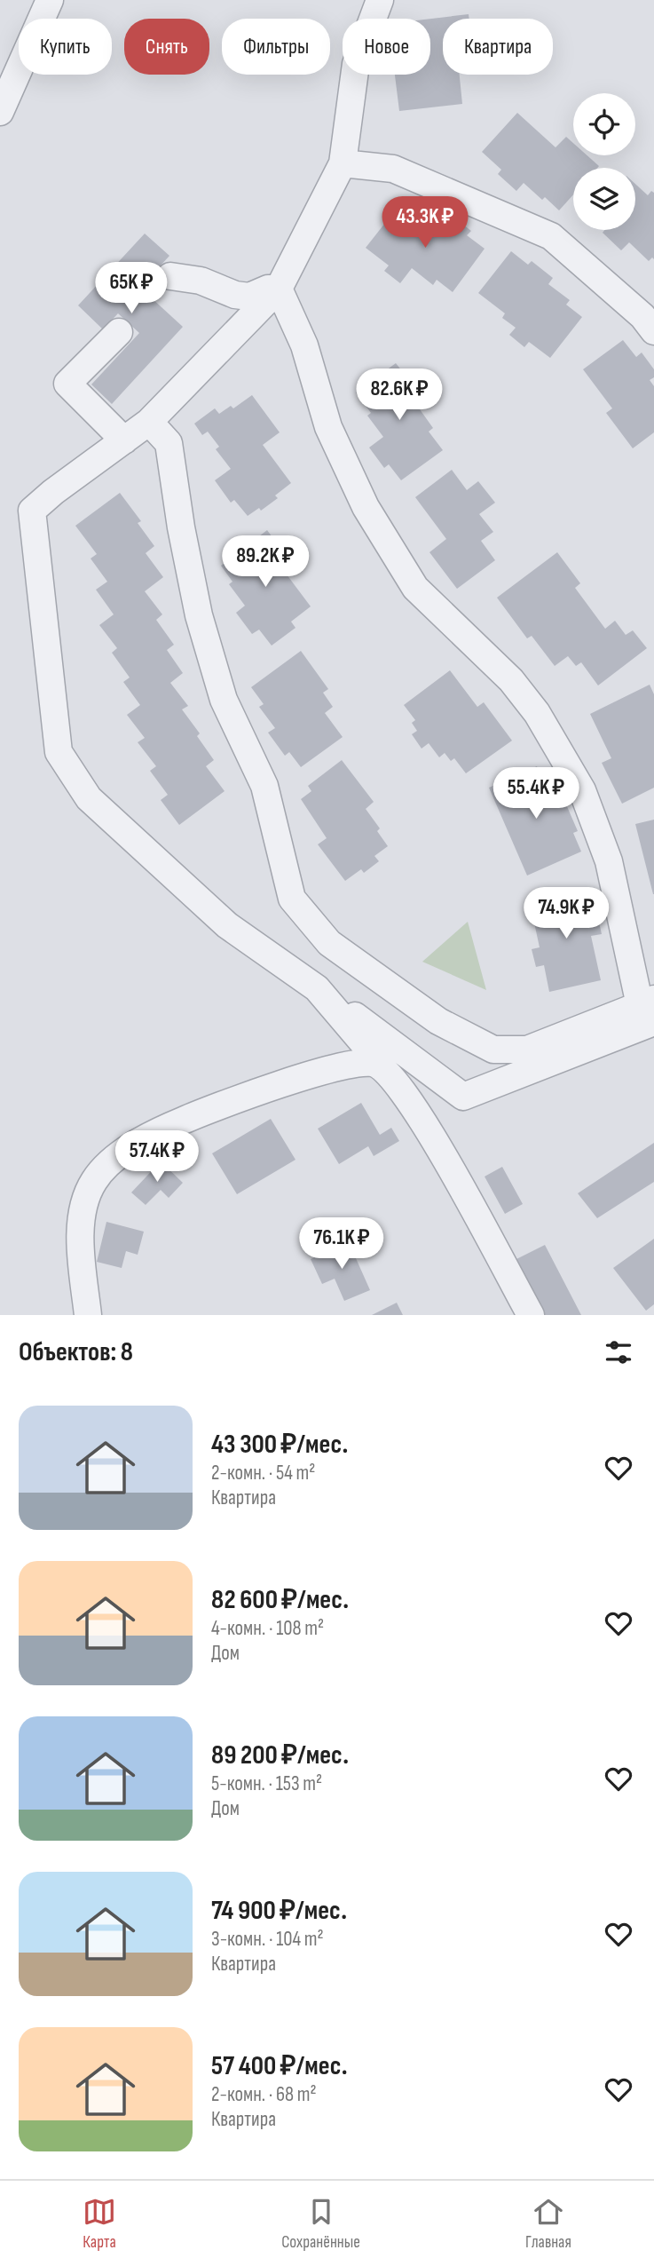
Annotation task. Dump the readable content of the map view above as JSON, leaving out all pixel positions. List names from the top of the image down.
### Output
{
  "page": {
    "chip": [
      "Купить",
      "Снять",
      "Фильтры",
      "Новое",
      "Квартира"
    ],
    "price": [
      "43.3K ₽",
      "65K ₽",
      "82.6K ₽",
      "89.2K ₽",
      "55.4K ₽",
      "74.9K ₽",
      "57.4K ₽",
      "76.1K ₽"
    ],
    "heading": "Объектов: 8",
    "list": [
      {
        "name": "43 300 ₽/мес.",
        "note": "2-комн. · 54 m² · Квартира"
      },
      {
        "name": "82 600 ₽/мес.",
        "note": "4-комн. · 108 m² · Дом"
      },
      {
        "name": "89 200 ₽/мес.",
        "note": "5-комн. · 153 m² · Дом"
      },
      {
        "name": "74 900 ₽/мес.",
        "note": "3-комн. · 104 m² · Квартира"
      },
      {
        "name": "57 400 ₽/мес.",
        "note": "2-комн. · 68 m² · Квартира"
      }
    ],
    "tabs": ["Карта", "Сохранённые", "Главная"]
  }
}
